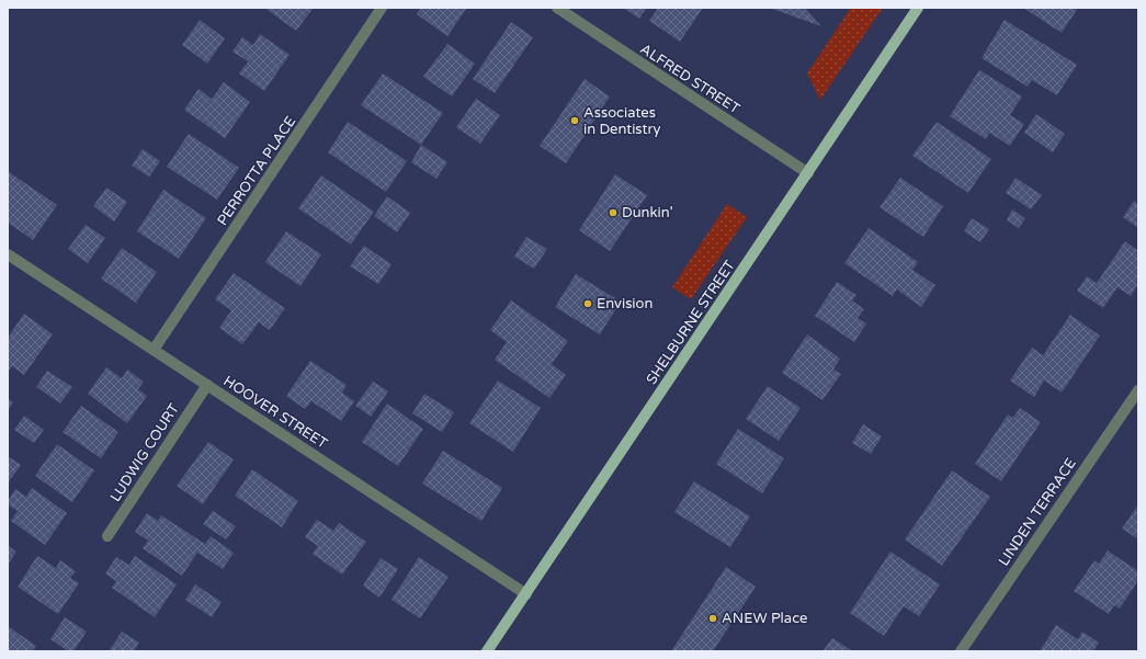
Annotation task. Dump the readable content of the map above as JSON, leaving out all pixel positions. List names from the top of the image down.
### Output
{
  "streets": {
    "main road": ["SHELBURNE STREET"],
    "street": [
      "ALFRED STREET",
      "PERROTTA PLACE",
      "HOOVER STREET",
      "LUDWIG COURT",
      "LINDEN TERRACE"
    ]
  },
  "crossings": [
    ["ALFRED STREET", "SHELBURNE STREET"],
    ["PERROTTA PLACE", "HOOVER STREET"],
    ["SHELBURNE STREET", "HOOVER STREET"],
    ["HOOVER STREET", "LUDWIG COURT"]
  ],
  "places": [
    "Associates in Dentistry",
    "Dunkin'",
    "Envision",
    "ANEW Place"
  ]
}
